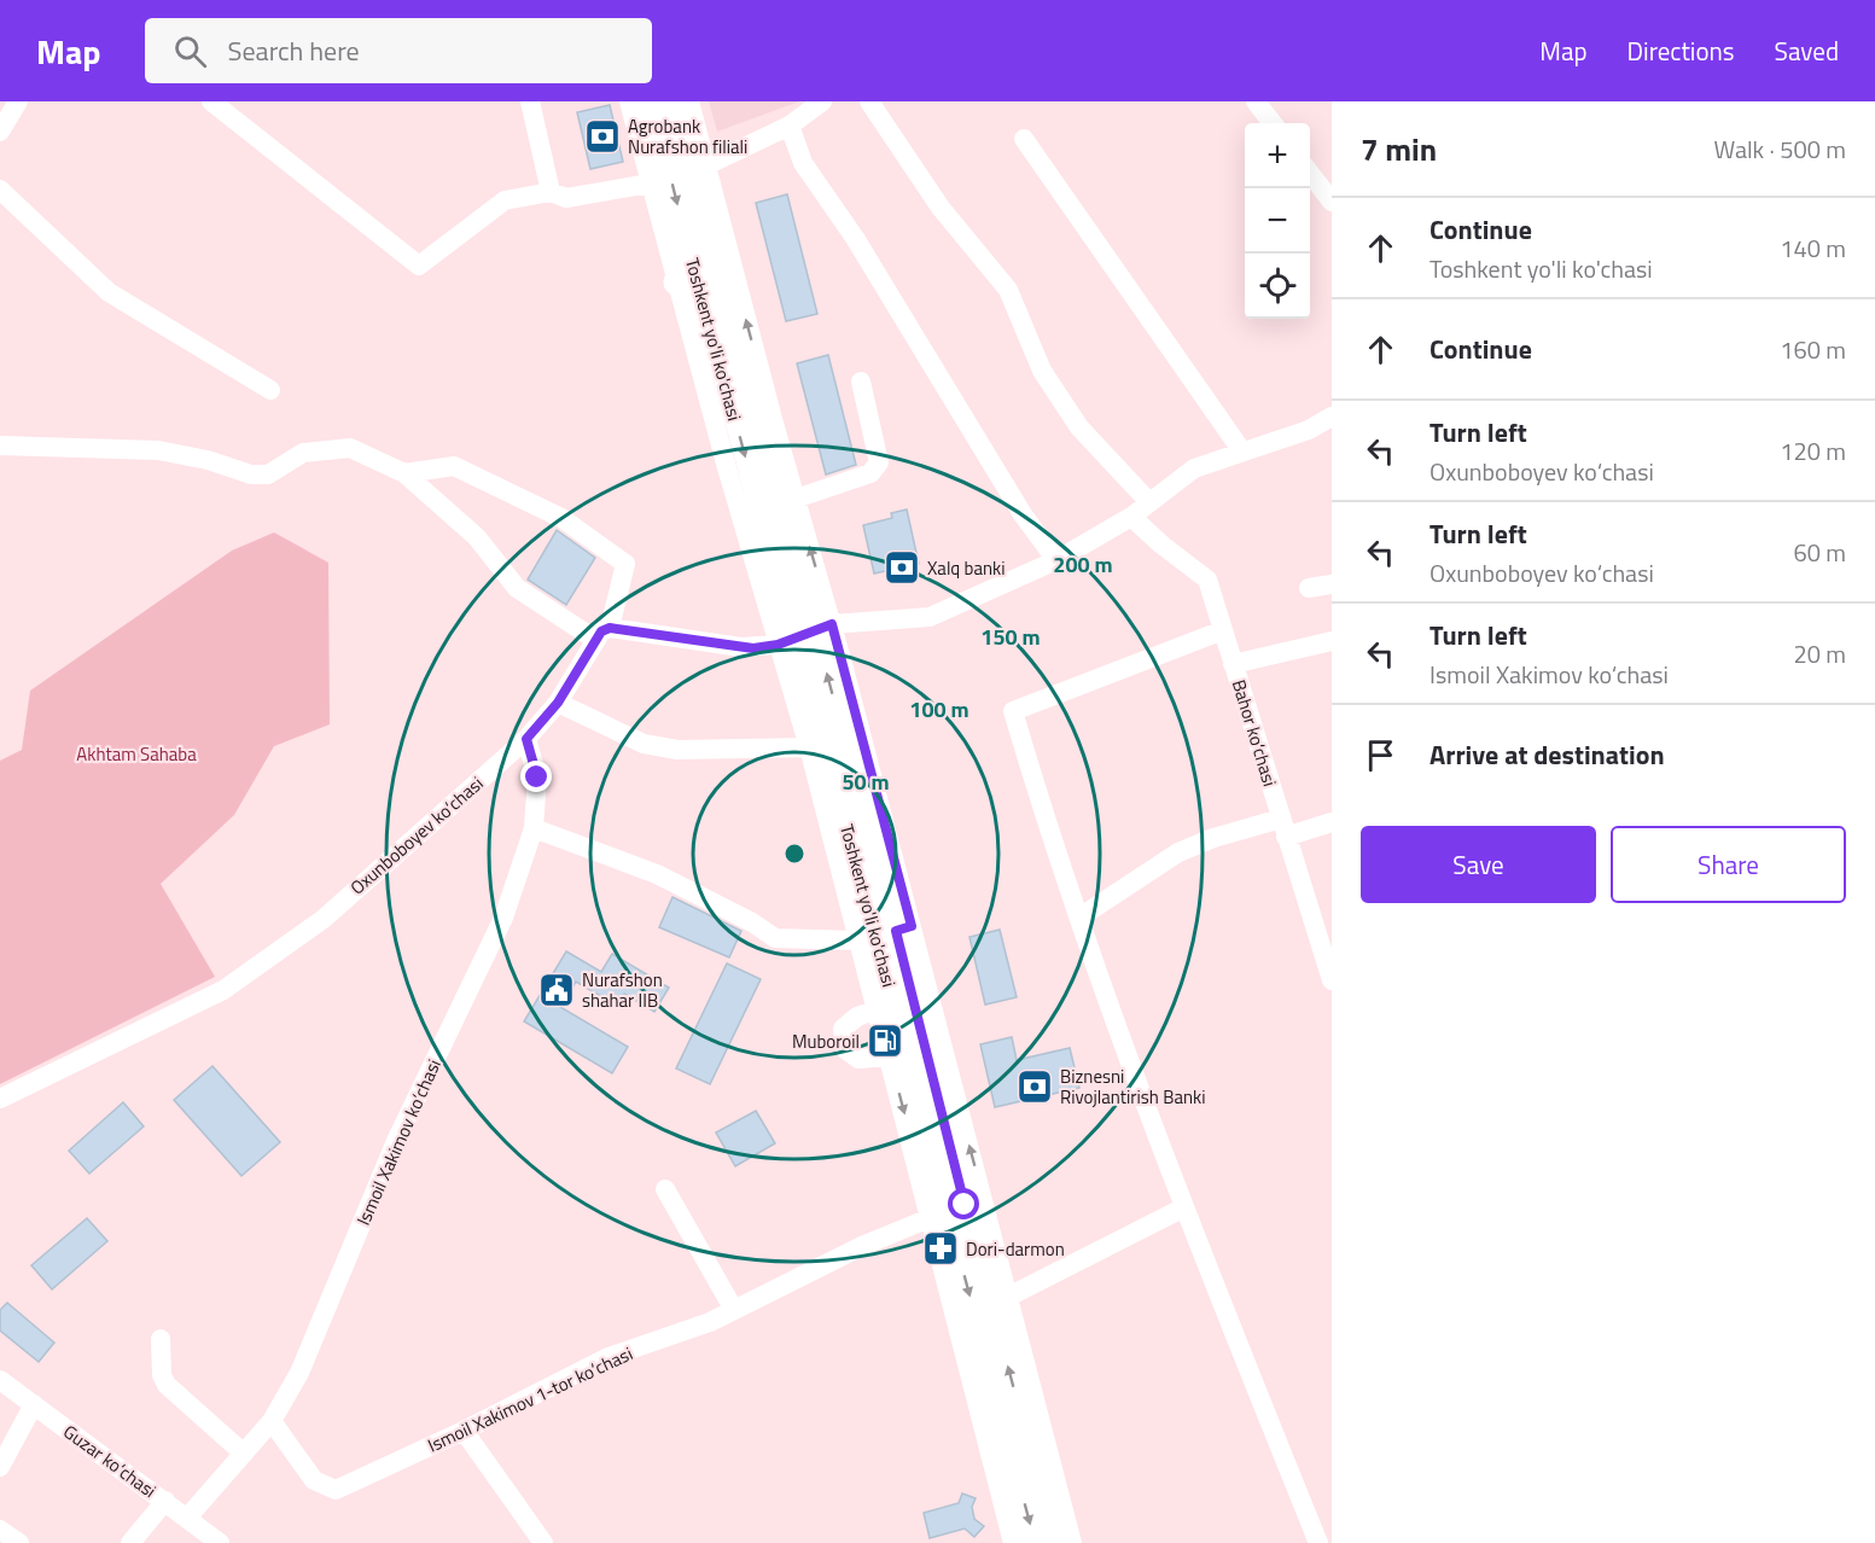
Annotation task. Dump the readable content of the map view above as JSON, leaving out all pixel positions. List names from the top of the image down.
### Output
{
  "streets": {
    "main road": ["Toshkent yo'li ko'chasi"],
    "street": [
      "Bahor ko‘chasi",
      "Oxunboboyev ko‘chasi",
      "Ismoil Xakimov ko‘chasi",
      "Ismoil Xakimov 1-tor ko‘chasi",
      "Guzar ko‘chasi"
    ]
  },
  "crossings": [
    ["Oxunboboyev ko‘chasi", "Ismoil Xakimov ko‘chasi"],
    ["Ismoil Xakimov ko‘chasi", "Ismoil Xakimov 1-tor ko‘chasi"],
    ["Ismoil Xakimov ko‘chasi", "Guzar ko‘chasi"]
  ],
  "parks": ["Akhtam Sahaba"],
  "places": {
    "bank": ["Agrobank Nurafshon filiali", "Xalq banki", "Biznesni Rivojlantirish Banki"],
    "public building": ["Nurafshon shahar IIB"],
    "fuel station": ["Muboroil"],
    "pharmacy": ["Dori-darmon"]
  },
  "page": {
    "header": "Map",
    "search": "Search here",
    "nav": ["Map", "Directions", "Saved"],
    "heading": ["7 min", "Walk · 500 m"],
    "map_buttons": ["+", "−"],
    "list": [
      ["Continue", "Toshkent yo'li ko'chasi", "140 m"],
      ["Continue", "160 m"],
      ["Turn left", "Oxunboboyev ko‘chasi", "120 m"],
      ["Turn left", "Oxunboboyev ko‘chasi", "60 m"],
      ["Turn left", "Ismoil Xakimov ko‘chasi", "20 m"],
      "Arrive at destination"
    ],
    "buttons": ["Save", "Share"]
  },
  "rings": [
    "200 m",
    "150 m",
    "100 m",
    "50 m"
  ]
}
